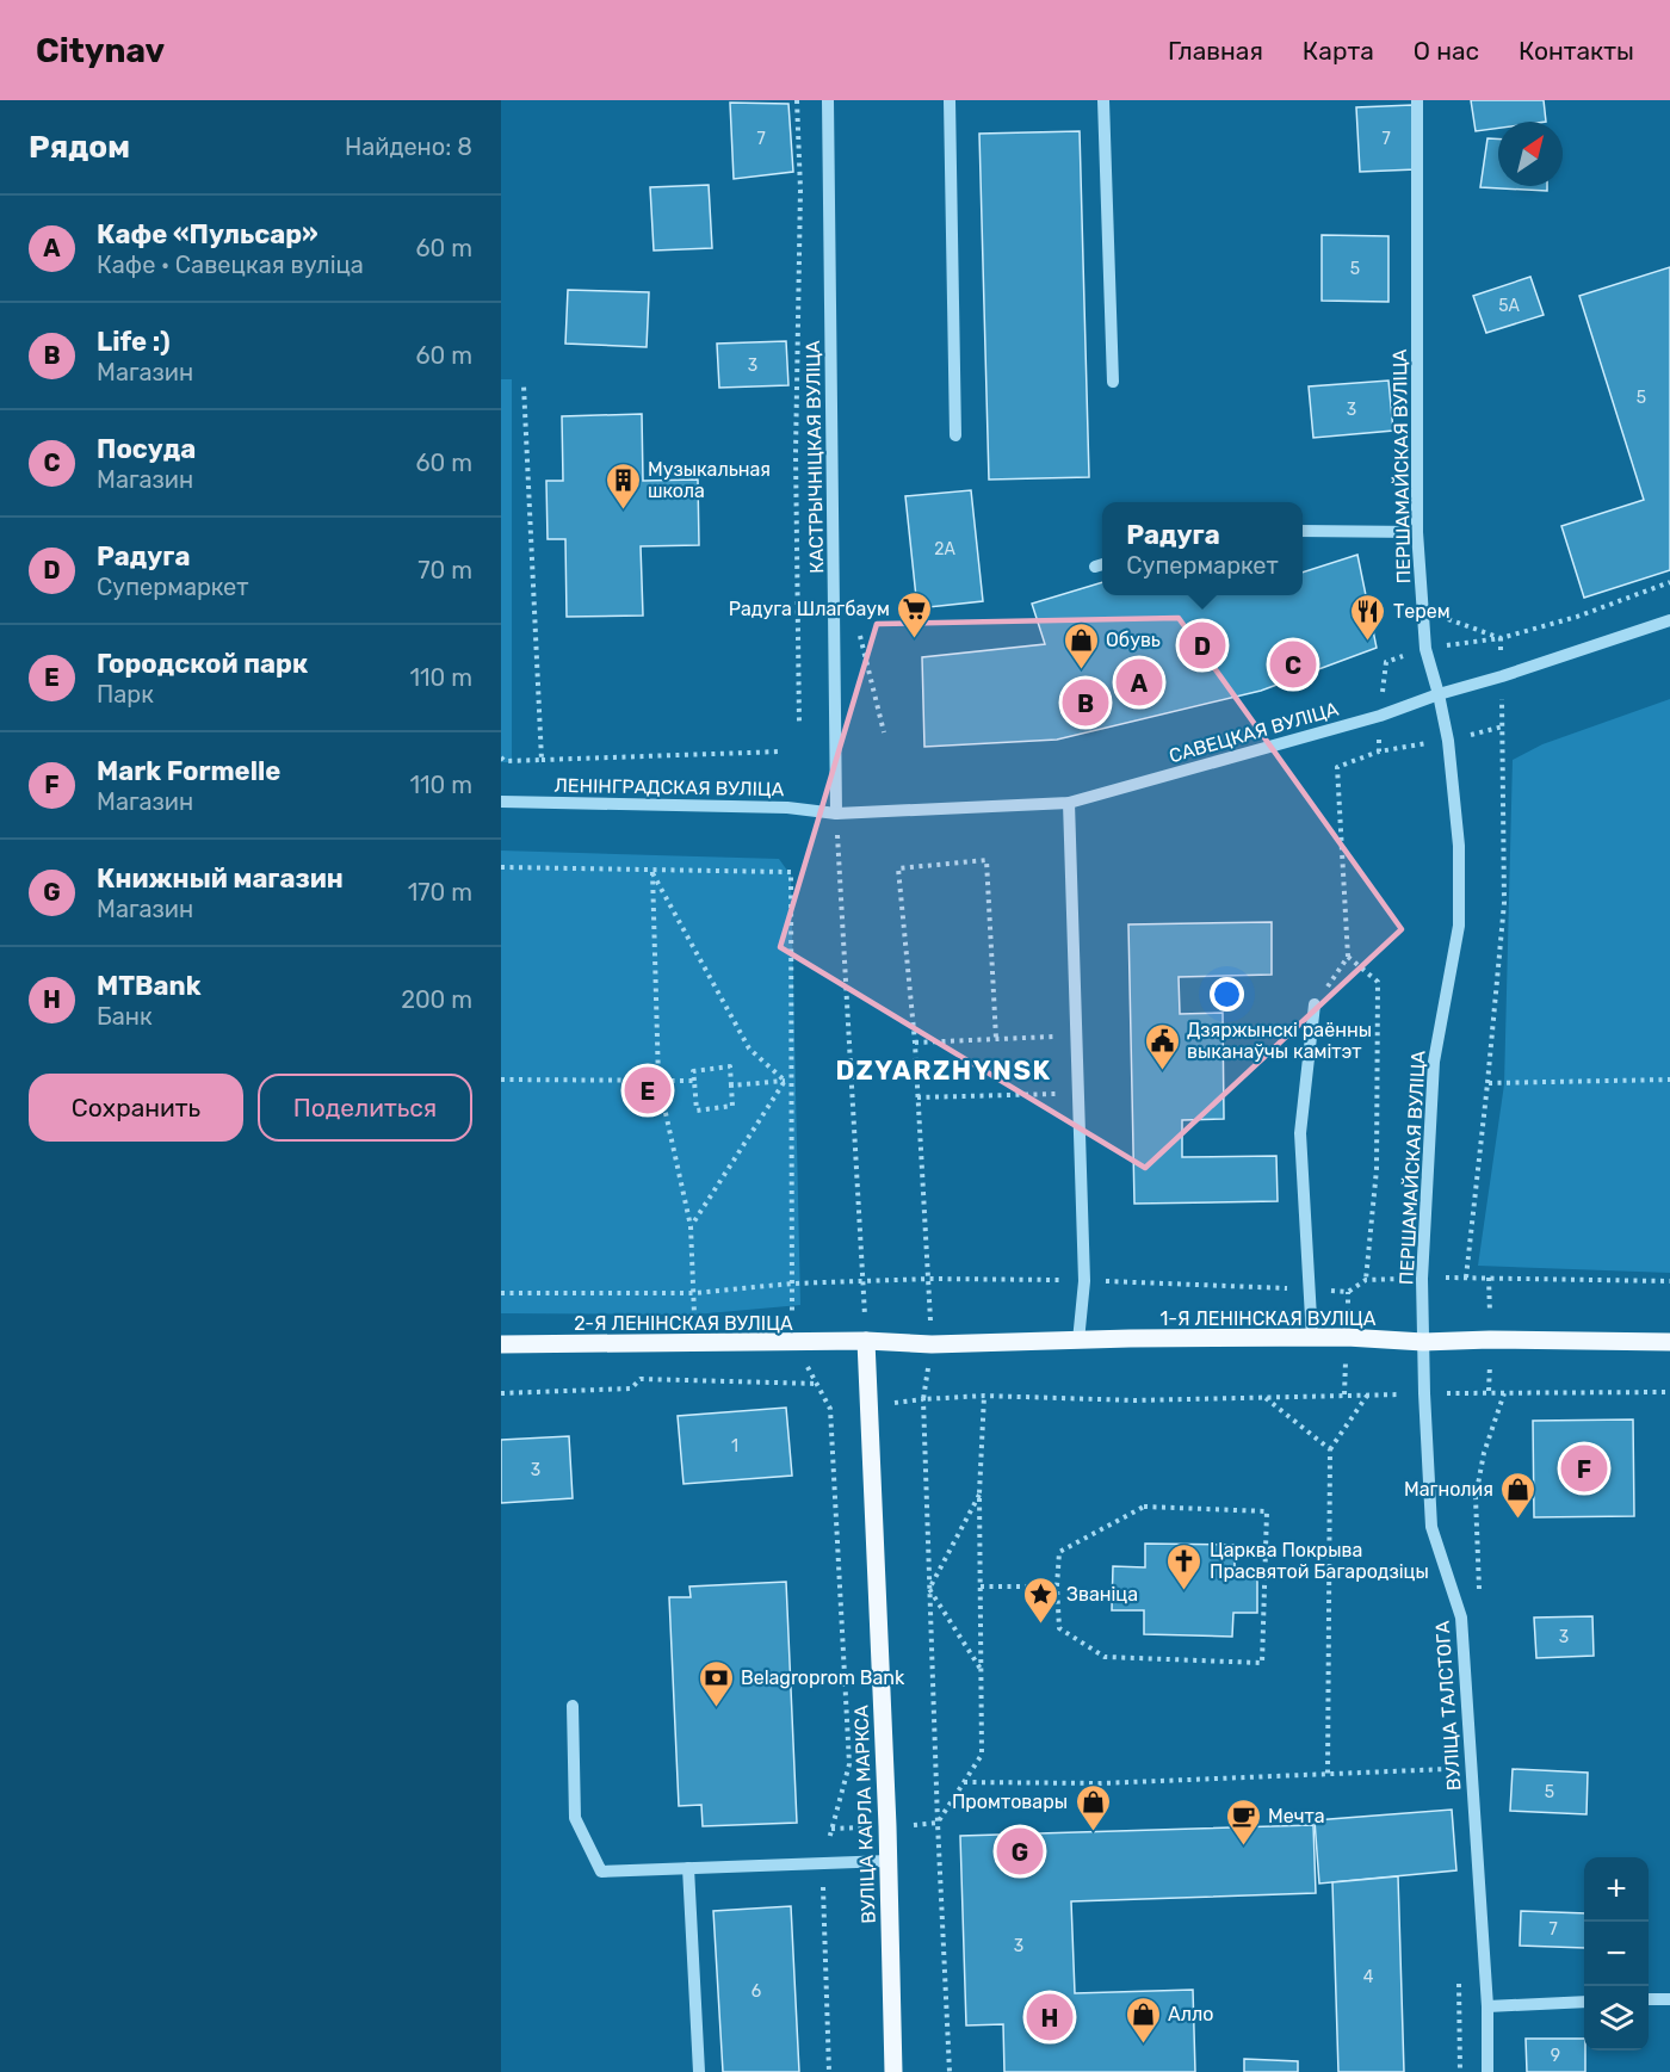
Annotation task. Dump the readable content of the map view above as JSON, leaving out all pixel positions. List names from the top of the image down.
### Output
{
  "streets": {
    "main road": ["1-Я ЛЕНІНСКАЯ ВУЛІЦА", "2-Я ЛЕНІНСКАЯ ВУЛІЦА", "ВУЛІЦА КАРЛА МАРКСА"],
    "street": [
      "КАСТРЫЧНІЦКАЯ ВУЛІЦА",
      "ПЕРШАМАЙСКАЯ ВУЛІЦА",
      "САВЕЦКАЯ ВУЛІЦА",
      "ЛЕНІНГРАДСКАЯ ВУЛІЦА",
      "ВУЛІЦА ТАЛСТОГА"
    ]
  },
  "crossings": [
    ["КАСТРЫЧНІЦКАЯ ВУЛІЦА", "САВЕЦКАЯ ВУЛІЦА"],
    ["КАСТРЫЧНІЦКАЯ ВУЛІЦА", "ЛЕНІНГРАДСКАЯ ВУЛІЦА"],
    ["ПЕРШАМАЙСКАЯ ВУЛІЦА", "САВЕЦКАЯ ВУЛІЦА"],
    ["ПЕРШАМАЙСКАЯ ВУЛІЦА", "1-Я ЛЕНІНСКАЯ ВУЛІЦА"],
    ["ПЕРШАМАЙСКАЯ ВУЛІЦА", "ВУЛІЦА ТАЛСТОГА"],
    ["САВЕЦКАЯ ВУЛІЦА", "ЛЕНІНГРАДСКАЯ ВУЛІЦА"],
    ["1-Я ЛЕНІНСКАЯ ВУЛІЦА", "2-Я ЛЕНІНСКАЯ ВУЛІЦА"],
    ["1-Я ЛЕНІНСКАЯ ВУЛІЦА", "ВУЛІЦА ТАЛСТОГА"],
    ["1-Я ЛЕНІНСКАЯ ВУЛІЦА", "ВУЛІЦА КАРЛА МАРКСА"],
    ["2-Я ЛЕНІНСКАЯ ВУЛІЦА", "ВУЛІЦА КАРЛА МАРКСА"]
  ],
  "districts": ["DZYARZHYNSK"],
  "places": {
    "building": ["Музыкальная школа"],
    "supermarket": ["Радуга Шлагбаум"],
    "restaurant": ["Терем"],
    "shop": [
      "Обувь",
      "Магнолия",
      "Промтовары",
      "Алло"
    ],
    "public building": ["Дзяржынскі раённы выканаўчы камітэт"],
    "church": ["Царква Покрыва Прасвятой Багародзіцы"],
    "place": ["Званіца"],
    "bank": ["Belagroprom Bank"],
    "cafe": ["Мечта"]
  },
  "house_numbers": [
    "7",
    "7",
    "5",
    "5А",
    "3",
    "5",
    "3",
    "2А",
    "1",
    "3",
    "3",
    "5",
    "7",
    "3",
    "4",
    "6",
    "9"
  ],
  "north": "top right",
  "page": {
    "header": "Citynav",
    "nav": [
      "Главная",
      "Карта",
      "О нас",
      "Контакты"
    ],
    "heading": ["Рядом", "Найдено: 8"],
    "list": [
      {
        "mark": "A",
        "name": "Кафе «Пульсар»",
        "note": "Кафе · Савецкая вуліца",
        "value": "60 m"
      },
      {
        "mark": "B",
        "name": "Life :)",
        "note": "Магазин",
        "value": "60 m"
      },
      {
        "mark": "C",
        "name": "Посуда",
        "note": "Магазин",
        "value": "60 m"
      },
      {
        "mark": "D",
        "name": "Радуга",
        "note": "Супермаркет",
        "value": "70 m"
      },
      {
        "mark": "E",
        "name": "Городской парк",
        "note": "Парк",
        "value": "110 m"
      },
      {
        "mark": "F",
        "name": "Mark Formelle",
        "note": "Магазин",
        "value": "110 m"
      },
      {
        "mark": "G",
        "name": "Книжный магазин",
        "note": "Магазин",
        "value": "170 m"
      },
      {
        "mark": "H",
        "name": "MTBank",
        "note": "Банк",
        "value": "200 m"
      }
    ],
    "popup": ["Радуга", "Супермаркет"],
    "pins": [
      "D",
      "C",
      "A",
      "B",
      "E",
      "F",
      "G",
      "H"
    ],
    "buttons": ["Сохранить", "Поделиться"],
    "map_buttons": ["+", "−"]
  }
}
